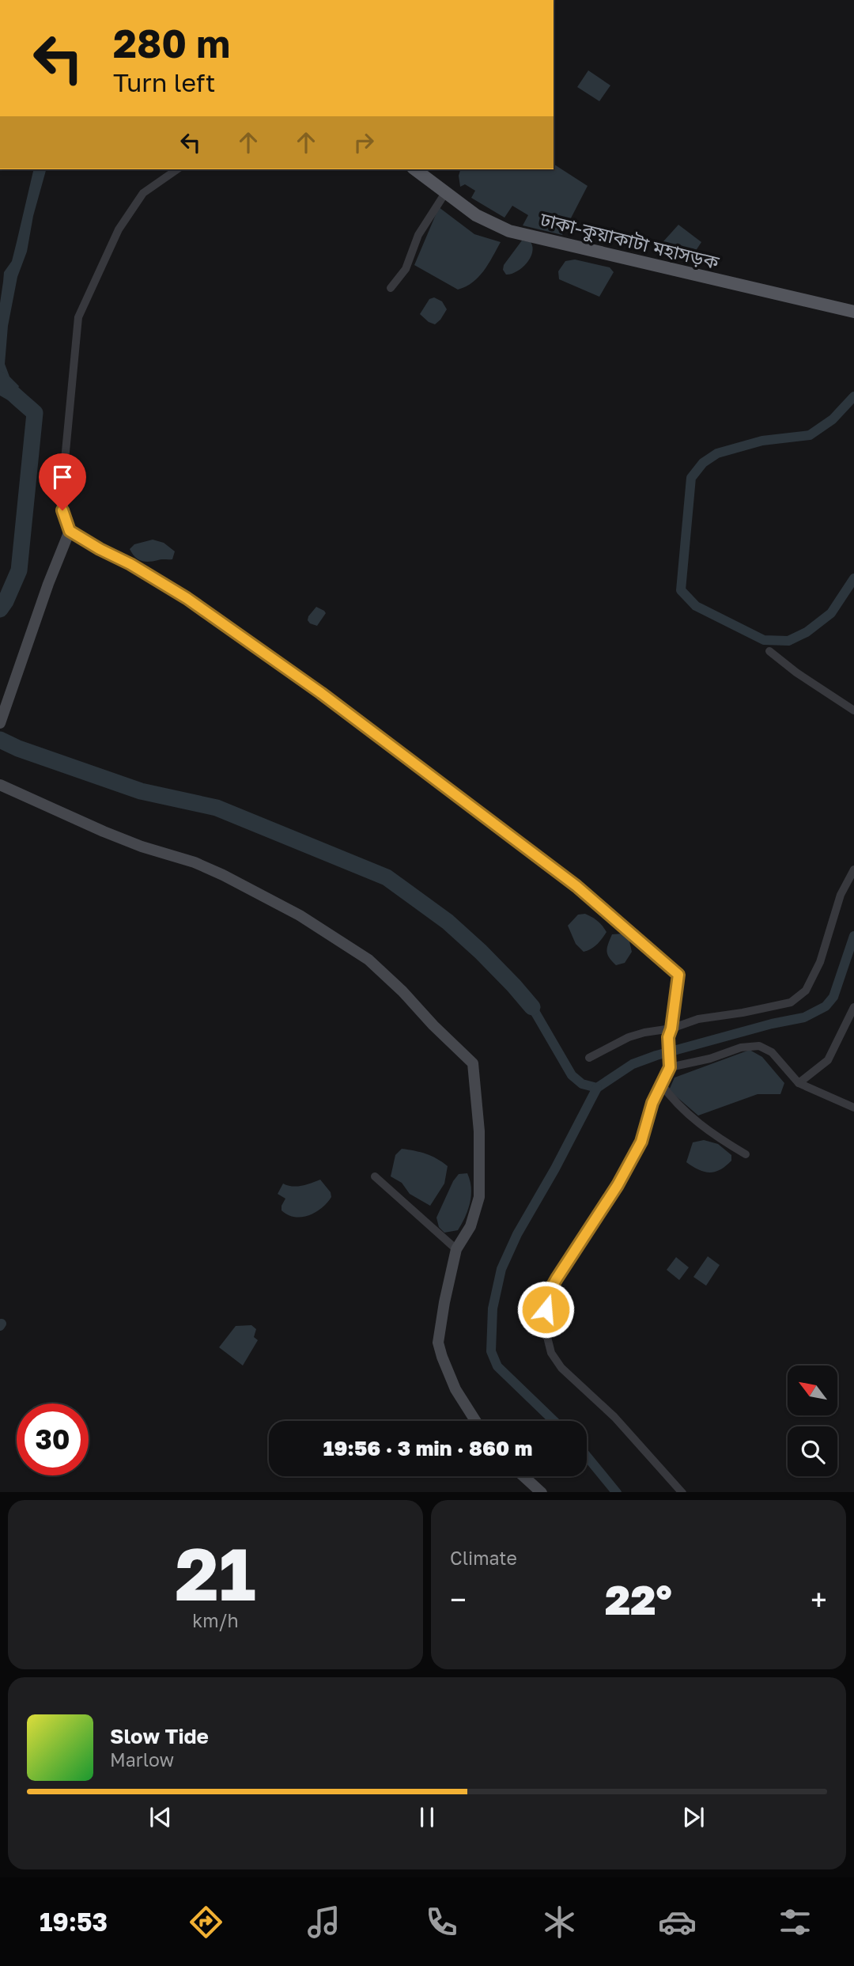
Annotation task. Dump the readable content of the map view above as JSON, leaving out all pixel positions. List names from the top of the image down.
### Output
{
  "streets": {
    "main road": ["ঢাকা-কুয়াকাটা মহাসড়ক"]
  },
  "north": "top left",
  "page": {
    "turn": ["280 m", "Turn left"],
    "limit": "30",
    "trip": "19:56 · 3 min · 860 m",
    "tile": [
      ["21", "km/h"],
      "Climate"
    ],
    "heat": ["−", "22°", "+"],
    "song": ["Slow Tide", "Marlow"],
    "tabs": "19:53"
  }
}
